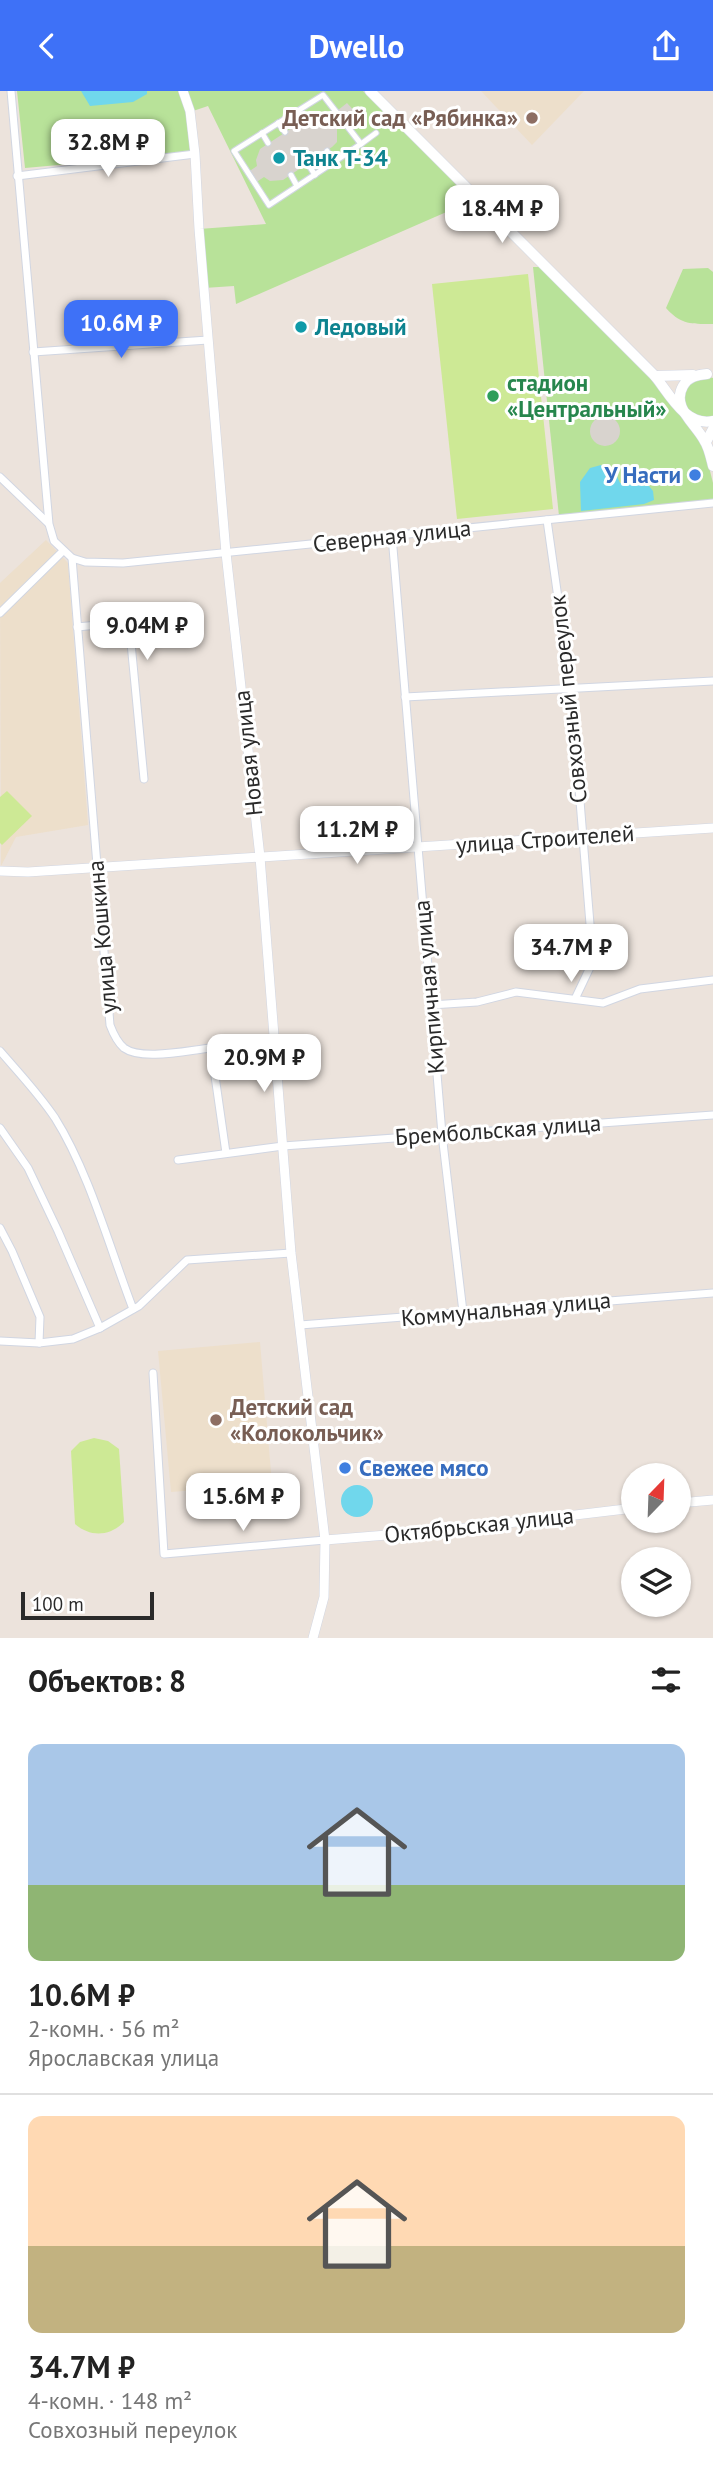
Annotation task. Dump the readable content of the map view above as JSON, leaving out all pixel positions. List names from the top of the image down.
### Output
{
  "streets": {
    "street": [
      "Северная улица",
      "Совхозный переулок",
      "Новая улица",
      "улица Строителей",
      "улица Кошкина",
      "Кирпичная улица",
      "Брембольская улица",
      "Коммунальная улица",
      "Октябрьская улица"
    ]
  },
  "crossings": [
    ["Северная улица", "Совхозный переулок"],
    ["Северная улица", "Новая улица"],
    ["Северная улица", "улица Кошкина"],
    ["Северная улица", "Кирпичная улица"],
    ["Совхозный переулок", "улица Строителей"],
    ["Новая улица", "улица Строителей"],
    ["Новая улица", "Брембольская улица"],
    ["Новая улица", "Коммунальная улица"],
    ["Новая улица", "Октябрьская улица"],
    ["улица Строителей", "улица Кошкина"],
    ["улица Строителей", "Кирпичная улица"],
    ["улица Кошкина", "Брембольская улица"],
    ["Кирпичная улица", "Брембольская улица"],
    ["Кирпичная улица", "Коммунальная улица"]
  ],
  "places": [
    "Детский сад «Рябинка»",
    "Танк Т-34",
    "Ледовый",
    "стадион «Центральный»",
    "У Насти",
    "Детский сад «Колокольчик»",
    "Свежее мясо"
  ],
  "scale_bar": "100 m",
  "north": "top right",
  "page": {
    "header": "Dwello",
    "price": [
      "32.8M ₽",
      "18.4M ₽",
      "10.6M ₽",
      "9.04M ₽",
      "11.2M ₽",
      "34.7M ₽",
      "20.9M ₽",
      "15.6M ₽"
    ],
    "scale": "100 m",
    "heading": "Объектов: 8",
    "list": [
      {
        "name": "10.6M ₽",
        "note": "2-комн. · 56 m² · Ярославская улица"
      },
      {
        "name": "34.7M ₽",
        "note": "4-комн. · 148 m² · Совхозный переулок"
      }
    ]
  }
}
